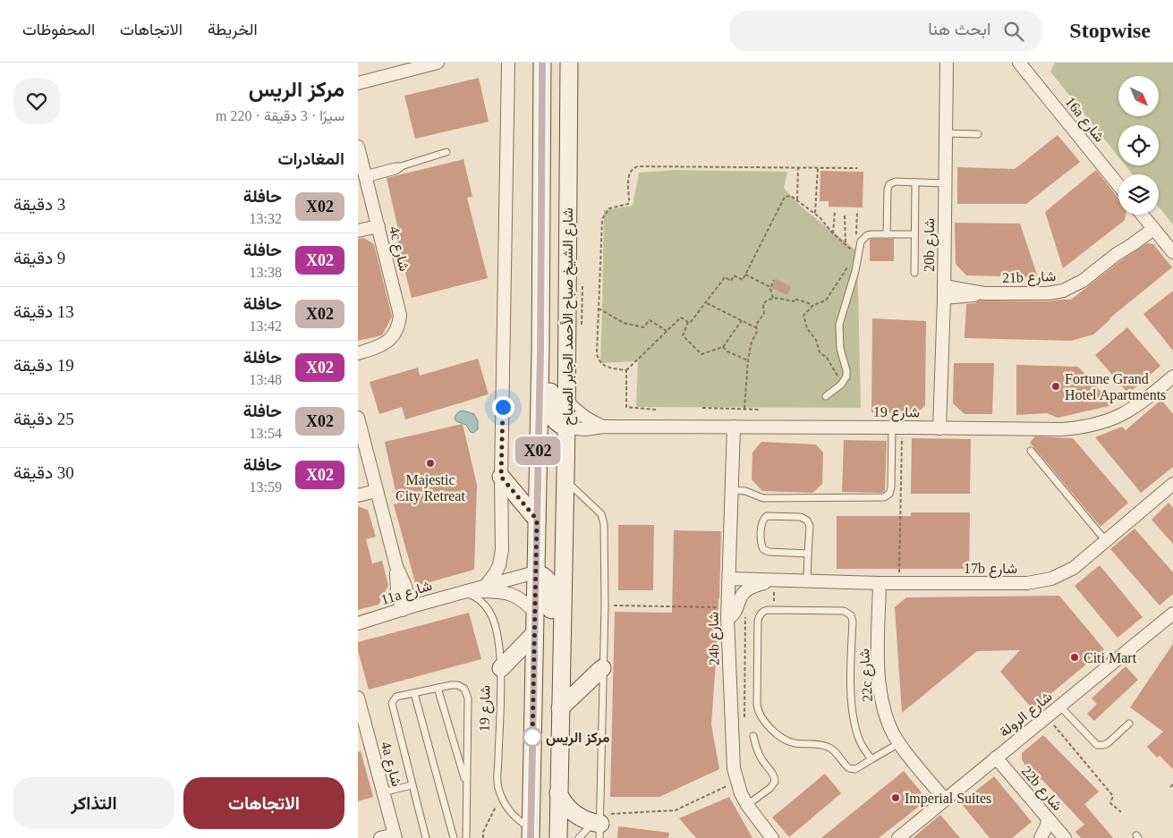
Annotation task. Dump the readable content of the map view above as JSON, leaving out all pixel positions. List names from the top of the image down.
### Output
{
  "streets": {
    "main road": ["شارع الشيخ صباح الأحمد الجابر الصباح"],
    "street": [
      "16a شارع",
      "20b شارع",
      "4c شارع",
      "21b شارع",
      "شارع 19",
      "17b شارع",
      "11a شارع",
      "24b شارع",
      "22c شارع",
      "شارع الرولة",
      "4a شارع",
      "22b شارع"
    ]
  },
  "crossings": [
    ["20b شارع", "21b شارع"],
    ["20b شارع", "شارع 19"],
    ["شارع الشيخ صباح الأحمد الجابر الصباح", "شارع 19"],
    ["شارع الشيخ صباح الأحمد الجابر الصباح", "11a شارع"],
    ["شارع 19", "11a شارع"],
    ["شارع 19", "24b شارع"],
    ["17b شارع", "24b شارع"],
    ["17b شارع", "22c شارع"],
    ["22c شارع", "شارع الرولة"],
    ["شارع الرولة", "22b شارع"]
  ],
  "places": [
    "Fortune Grand Hotel Apartments",
    "Majestic City Retreat",
    "Citi Mart",
    "مركز الريس",
    "Imperial Suites"
  ],
  "lines": ["bus line X02"],
  "north": "bottom right",
  "page": {
    "header": "Stopwise",
    "search": "ابحث هنا",
    "nav": ["الخريطة", "الاتجاهات", "المحفوظات"],
    "on_map": "X02",
    "heading": [
      ["مركز الريس", "سيرًا · 3 دقيقة · 220 m"],
      "المغادرات"
    ],
    "list": [
      {
        "mark": "X02",
        "name": "حافلة",
        "note": "13:32",
        "value": "3 دقيقة"
      },
      {
        "mark": "X02",
        "name": "حافلة",
        "note": "13:38",
        "value": "9 دقيقة"
      },
      {
        "mark": "X02",
        "name": "حافلة",
        "note": "13:42",
        "value": "13 دقيقة"
      },
      {
        "mark": "X02",
        "name": "حافلة",
        "note": "13:48",
        "value": "19 دقيقة"
      },
      {
        "mark": "X02",
        "name": "حافلة",
        "note": "13:54",
        "value": "25 دقيقة"
      },
      {
        "mark": "X02",
        "name": "حافلة",
        "note": "13:59",
        "value": "30 دقيقة"
      }
    ],
    "buttons": ["الاتجاهات", "التذاكر"]
  }
}
